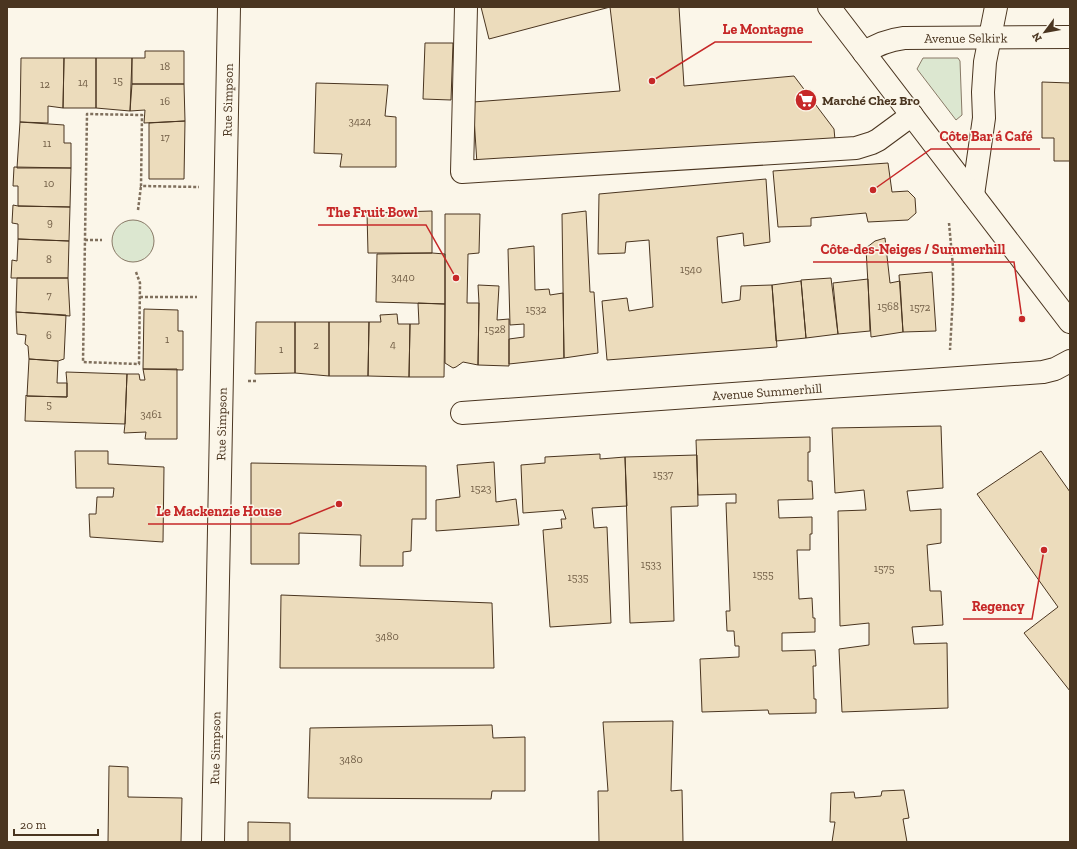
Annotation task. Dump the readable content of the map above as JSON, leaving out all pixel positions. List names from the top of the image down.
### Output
{
  "streets": {
    "street": ["Avenue Selkirk", "Rue Simpson", "Avenue Summerhill"]
  },
  "places": {
    "other": [
      "Le Montagne",
      "Côte Bar á Café",
      "The Fruit Bowl",
      "Côte-des-Neiges / Summerhill",
      "Le Mackenzie House",
      "Regency"
    ],
    "supermarket": ["Marché Chez Bro"]
  },
  "house_numbers": [
    "18",
    "15",
    "14",
    "12",
    "16",
    "3424",
    "17",
    "11",
    "10",
    "9",
    "8",
    "1540",
    "3440",
    "7",
    "1568",
    "1572",
    "1532",
    "1528",
    "6",
    "1",
    "4",
    "2",
    "1",
    "5",
    "3461",
    "1537",
    "1523",
    "1533",
    "1575",
    "1555",
    "1535",
    "3480",
    "3480"
  ],
  "scale_bar": "20 m",
  "north": "bottom left"
}
